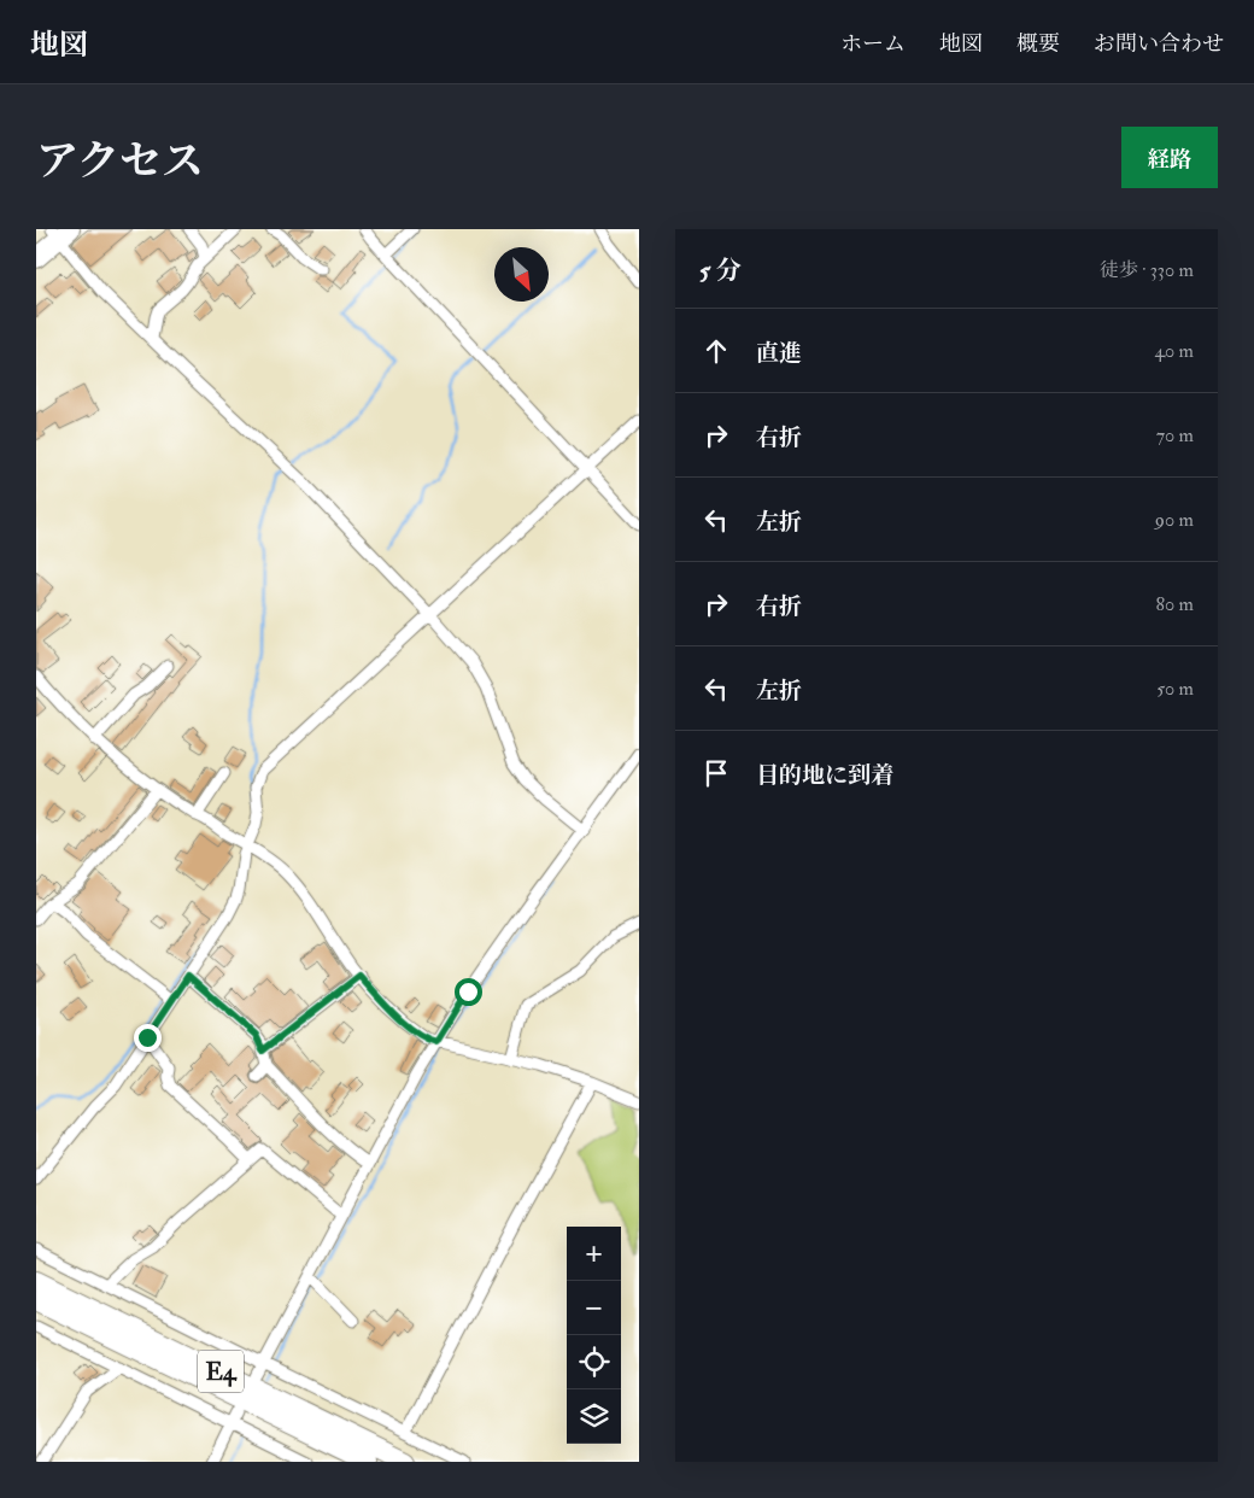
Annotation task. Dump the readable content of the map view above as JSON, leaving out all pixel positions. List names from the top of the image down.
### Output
{
  "streets": {
    "highway": ["E4"]
  },
  "north": "bottom right",
  "page": {
    "header": "地図",
    "nav": [
      "ホーム",
      "地図",
      "概要",
      "お問い合わせ"
    ],
    "title": "アクセス",
    "buttons": "経路",
    "heading": ["5 分", "徒歩 · 330 m"],
    "list": [
      ["直進", "40 m"],
      ["右折", "70 m"],
      ["左折", "90 m"],
      ["右折", "80 m"],
      ["左折", "50 m"],
      "目的地に到着"
    ],
    "map_buttons": ["+", "−"]
  }
}
